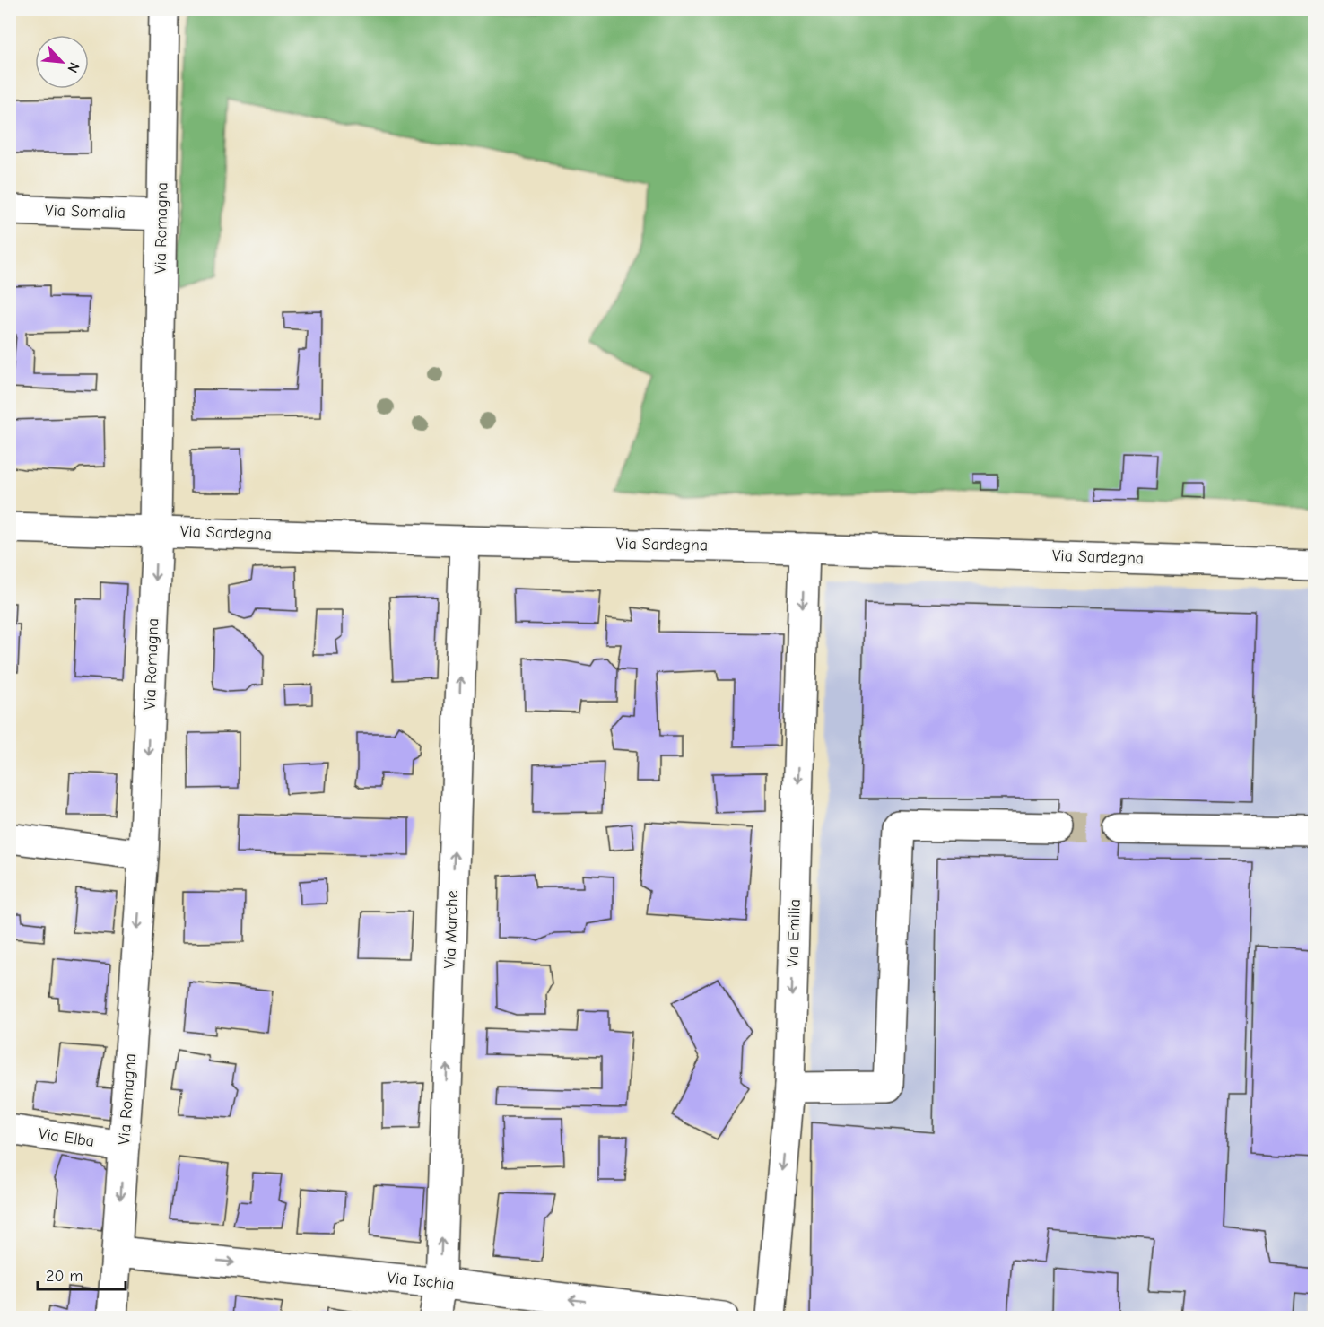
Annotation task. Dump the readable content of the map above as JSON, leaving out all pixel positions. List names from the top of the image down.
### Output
{
  "streets": {
    "street": [
      "Via Somalia",
      "Via Romagna",
      "Via Sardegna",
      "Via Marche",
      "Via Emilia",
      "Via Elba",
      "Via Ischia"
    ]
  },
  "crossings": [
    ["Via Somalia", "Via Romagna"],
    ["Via Romagna", "Via Sardegna"],
    ["Via Romagna", "Via Elba"],
    ["Via Romagna", "Via Ischia"],
    ["Via Sardegna", "Via Marche"],
    ["Via Sardegna", "Via Emilia"],
    ["Via Marche", "Via Ischia"]
  ],
  "one_way": ["Via Romagna", "Via Marche", "Via Emilia"],
  "scale_bar": "20 m",
  "north": "bottom right"
}
